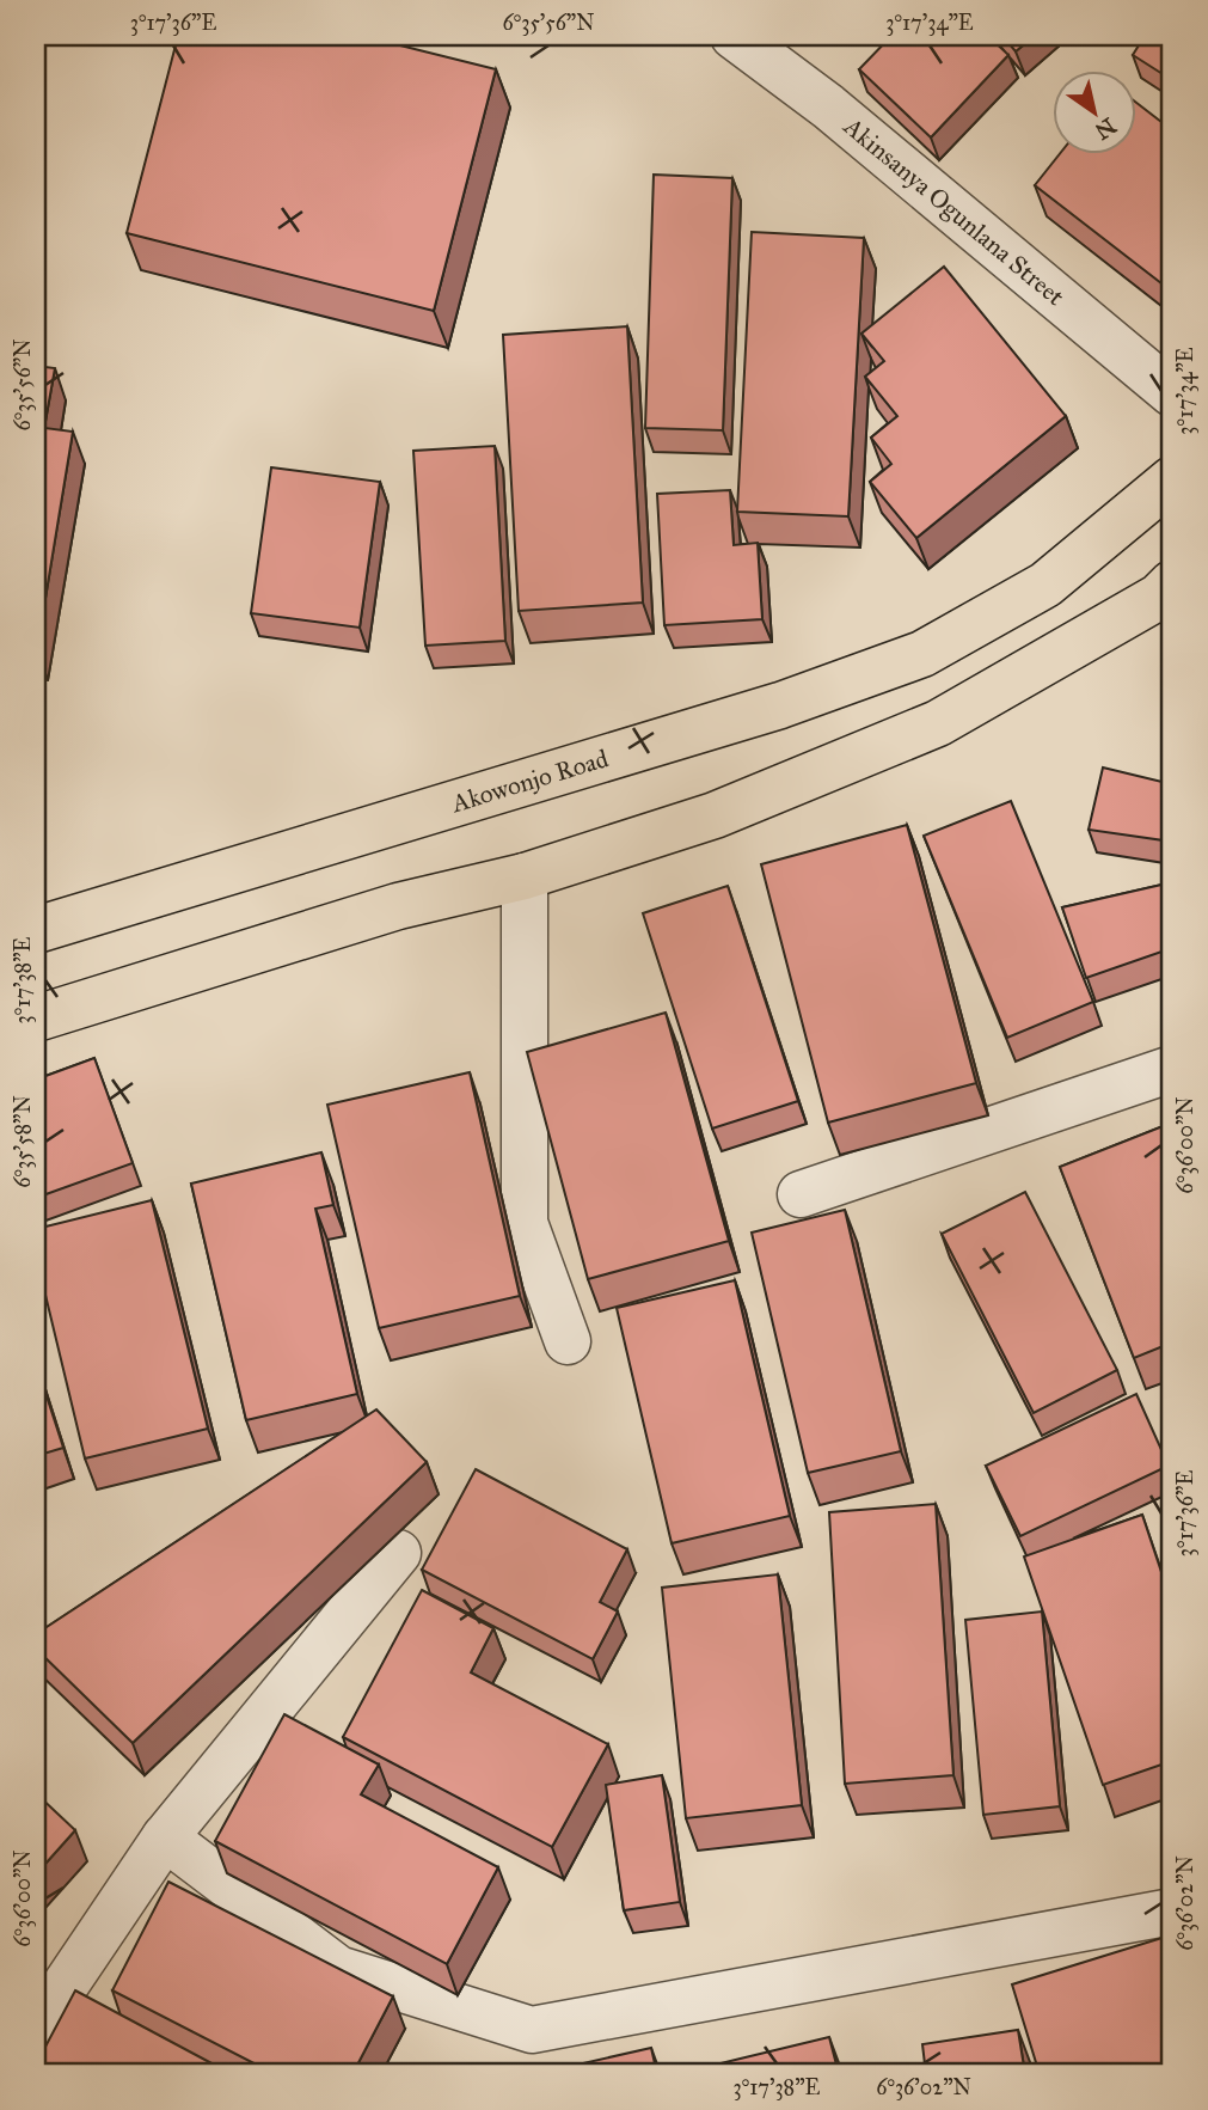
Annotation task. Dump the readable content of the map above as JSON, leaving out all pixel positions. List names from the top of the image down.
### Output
{
  "streets": {
    "main road": ["Akowonjo Road"],
    "street": ["Akinsanya Ogunlana Street"]
  },
  "north": "bottom right",
  "coordinates": [
    "3°17'36\"E",
    "6°35'56\"N",
    "3°17'34\"E",
    "3°17'38\"E",
    "6°35'58\"N",
    "6°36'00\"N",
    "6°36'02\"N"
  ]
}
